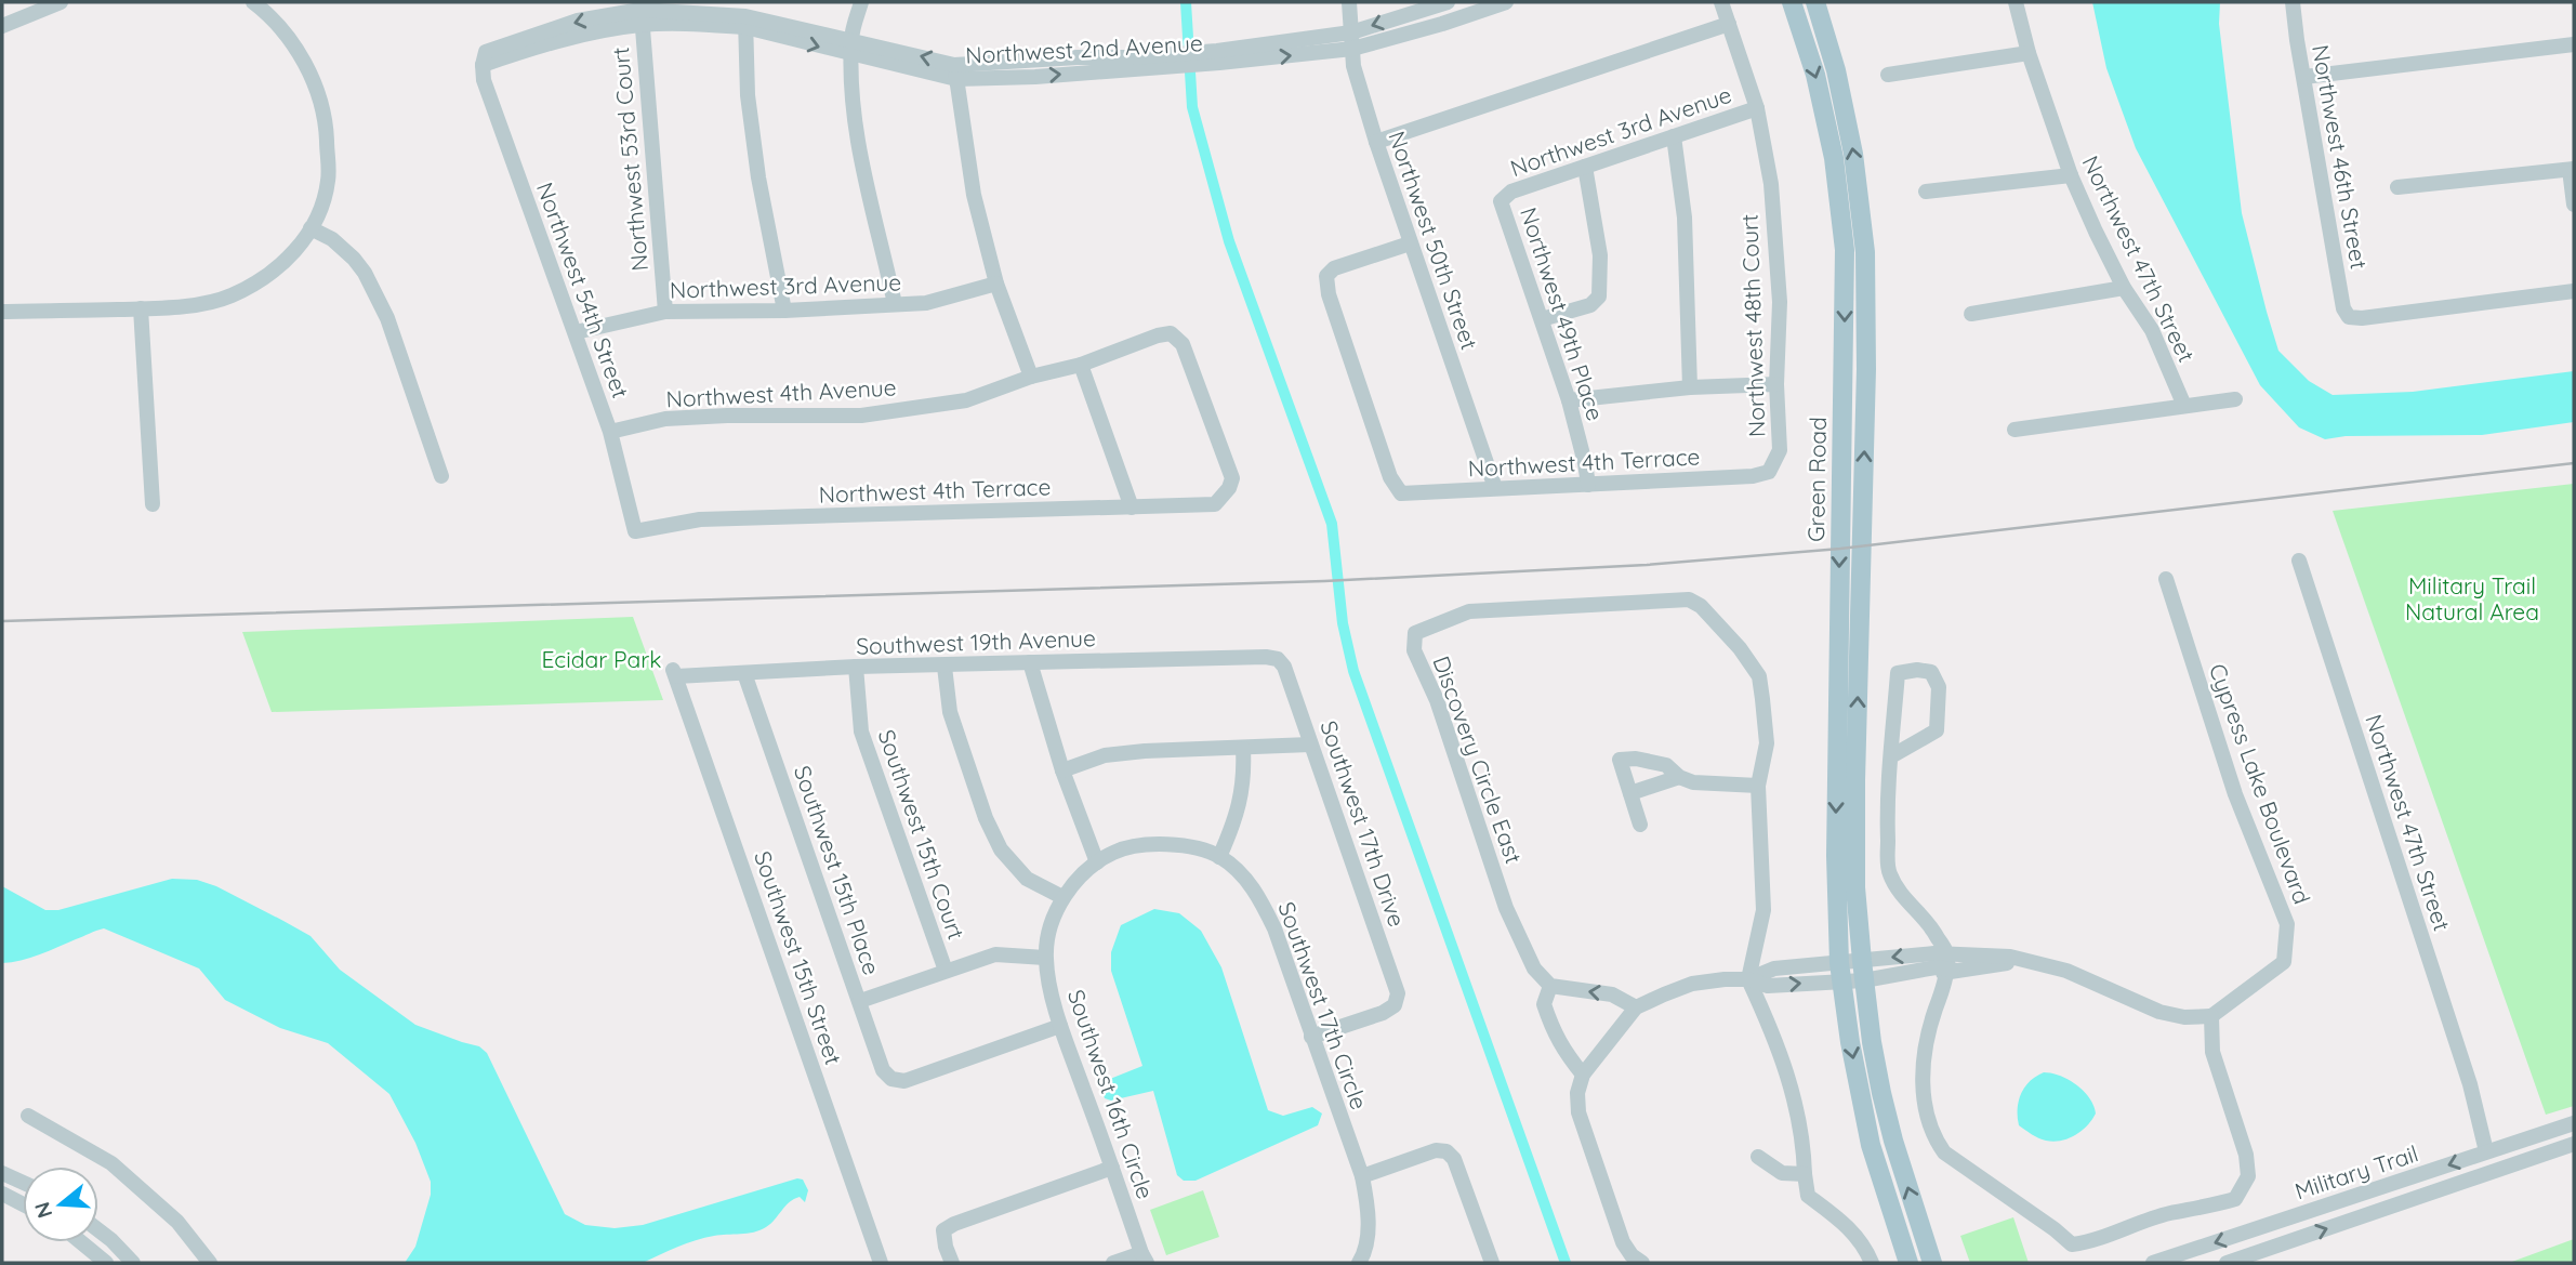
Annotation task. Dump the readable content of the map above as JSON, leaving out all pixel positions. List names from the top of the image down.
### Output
{
  "streets": {
    "main road": ["Green Road"],
    "street": [
      "Northwest 2nd Avenue",
      "Northwest 3rd Avenue",
      "Northwest 46th Street",
      "Northwest 53rd Court",
      "Northwest 50th Street",
      "Northwest 47th Street",
      "Northwest 54th Street",
      "Northwest 49th Place",
      "Northwest 48th Court",
      "Northwest 4th Avenue",
      "Northwest 4th Terrace",
      "Southwest 19th Avenue",
      "Discovery Circle East",
      "Cypress Lake Boulevard",
      "Southwest 17th Drive",
      "Southwest 15th Court",
      "Southwest 15th Place",
      "Southwest 15th Street",
      "Southwest 17th Circle",
      "Southwest 16th Circle",
      "Military Trail"
    ]
  },
  "crossings": [
    ["Northwest 2nd Avenue", "Northwest 53rd Court"],
    ["Northwest 2nd Avenue", "Northwest 50th Street"],
    ["Northwest 2nd Avenue", "Northwest 54th Street"],
    ["Northwest 3rd Avenue", "Northwest 53rd Court"],
    ["Northwest 3rd Avenue", "Northwest 54th Street"],
    ["Northwest 3rd Avenue", "Northwest 49th Place"],
    ["Northwest 3rd Avenue", "Northwest 48th Court"],
    ["Northwest 50th Street", "Northwest 4th Terrace"],
    ["Northwest 47th Street", "Military Trail"],
    ["Northwest 54th Street", "Northwest 4th Avenue"],
    ["Northwest 54th Street", "Northwest 4th Terrace"],
    ["Northwest 49th Place", "Northwest 4th Terrace"],
    ["Northwest 48th Court", "Northwest 4th Terrace"],
    ["Northwest 4th Avenue", "Northwest 4th Terrace"],
    ["Southwest 19th Avenue", "Southwest 17th Drive"],
    ["Southwest 19th Avenue", "Southwest 15th Court"],
    ["Southwest 19th Avenue", "Southwest 15th Place"],
    ["Southwest 19th Avenue", "Southwest 15th Street"],
    ["Southwest 17th Drive", "Southwest 17th Circle"],
    ["Southwest 15th Place", "Southwest 16th Circle"],
    ["Southwest 17th Circle", "Southwest 16th Circle"]
  ],
  "parks": ["Military Trail Natural Area", "Ecidar Park"],
  "north": "left"
}
